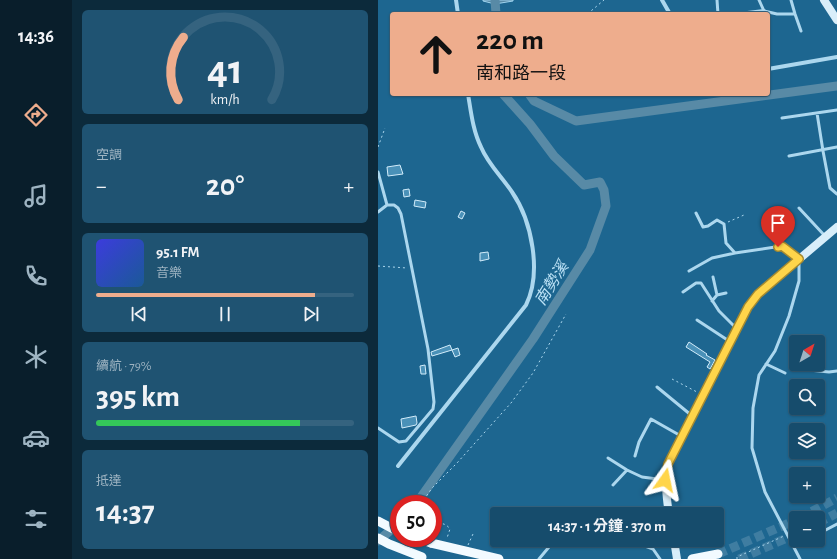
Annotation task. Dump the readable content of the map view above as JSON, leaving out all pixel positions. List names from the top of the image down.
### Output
{
  "water": ["南勢溪"],
  "north": "top right",
  "page": {
    "tabs": "14:36",
    "turn": ["220 m", "南和路一段"],
    "tile": [
      "空調",
      ["續航 · 79%", "395 km"],
      ["抵達", "14:37"]
    ],
    "heat": ["−", "20°", "+"],
    "song": ["95.1 FM", "音樂"],
    "map_buttons": ["+", "−"],
    "limit": "50",
    "trip": "14:37 · 1 分鐘 · 370 m",
    "gauge": ["41", "km/h"]
  }
}
